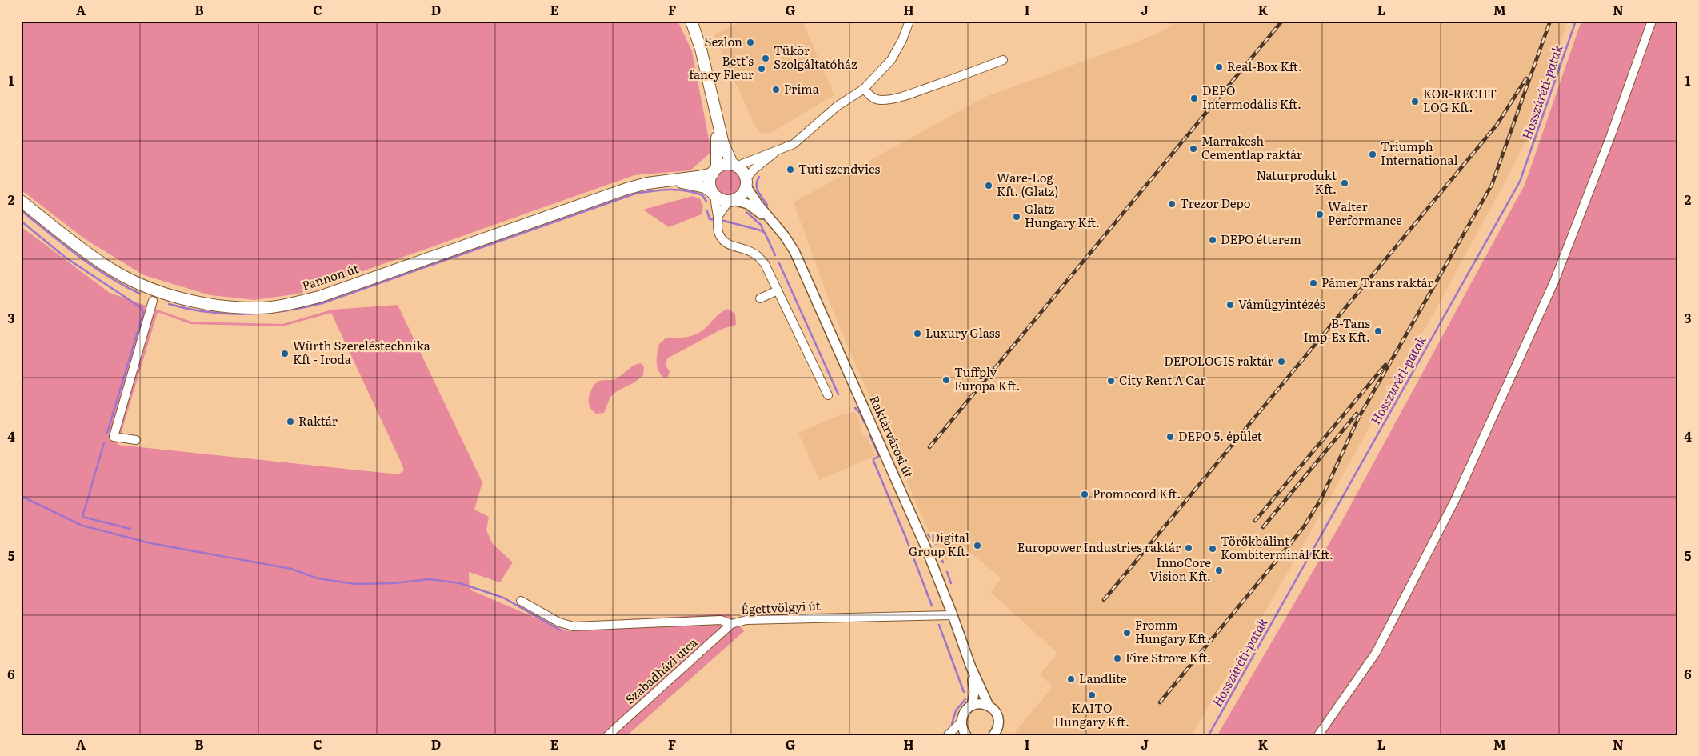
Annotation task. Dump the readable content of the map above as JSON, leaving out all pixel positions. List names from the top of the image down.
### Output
{
  "streets": {
    "main road": ["Pannon út", "Raktárvárosi út"],
    "street": ["Égettvölgyi út", "Szabadházi utca"]
  },
  "crossings": [
    ["Pannon út", "Raktárvárosi út"],
    ["Raktárvárosi út", "Égettvölgyi út"],
    ["Égettvölgyi út", "Szabadházi utca"]
  ],
  "water": ["Hosszúréti-patak"],
  "places": [
    "Sezlon",
    "Tükör Szolgáltatóház",
    "Real-Box Kft.",
    "Bett's fancy Fleur",
    "Príma",
    "DEPO Intermodális Kft.",
    "KOR-RECHT LOG Kft.",
    "Marrakesh Cementlap raktár",
    "Triumph International",
    "Tuti szendvics",
    "Naturprodukt Kft.",
    "Ware-Log Kft. (Glatz)",
    "Trezor Depo",
    "Walter Performance",
    "Glatz Hungary Kft.",
    "DEPO étterem",
    "Pámer Trans raktár",
    "Vámügyintézés",
    "B-Tans Imp-Ex Kft.",
    "Luxury Glass",
    "Würth Szereléstechnika Kft - Iroda",
    "DEPOLOGIS raktár",
    "Tuffply Europa Kft.",
    "City Rent A Car",
    "Raktár",
    "DEPO 5. épület",
    "Promocord Kft.",
    "Digital Group Kft.",
    "Europower Industries raktár",
    "Törökbálint Kombiterminál Kft.",
    "InnoCore Vision Kft.",
    "Fromm Hungary Kft.",
    "Fire Strore Kft.",
    "Landlite",
    "KAITO Hungary Kft."
  ],
  "grid": {
    "columns": [
      "A",
      "B",
      "C",
      "D",
      "E",
      "F",
      "G",
      "H",
      "I",
      "J",
      "K",
      "L",
      "M",
      "N"
    ],
    "rows": [
      "1",
      "2",
      "3",
      "4",
      "5",
      "6"
    ]
  }
}
